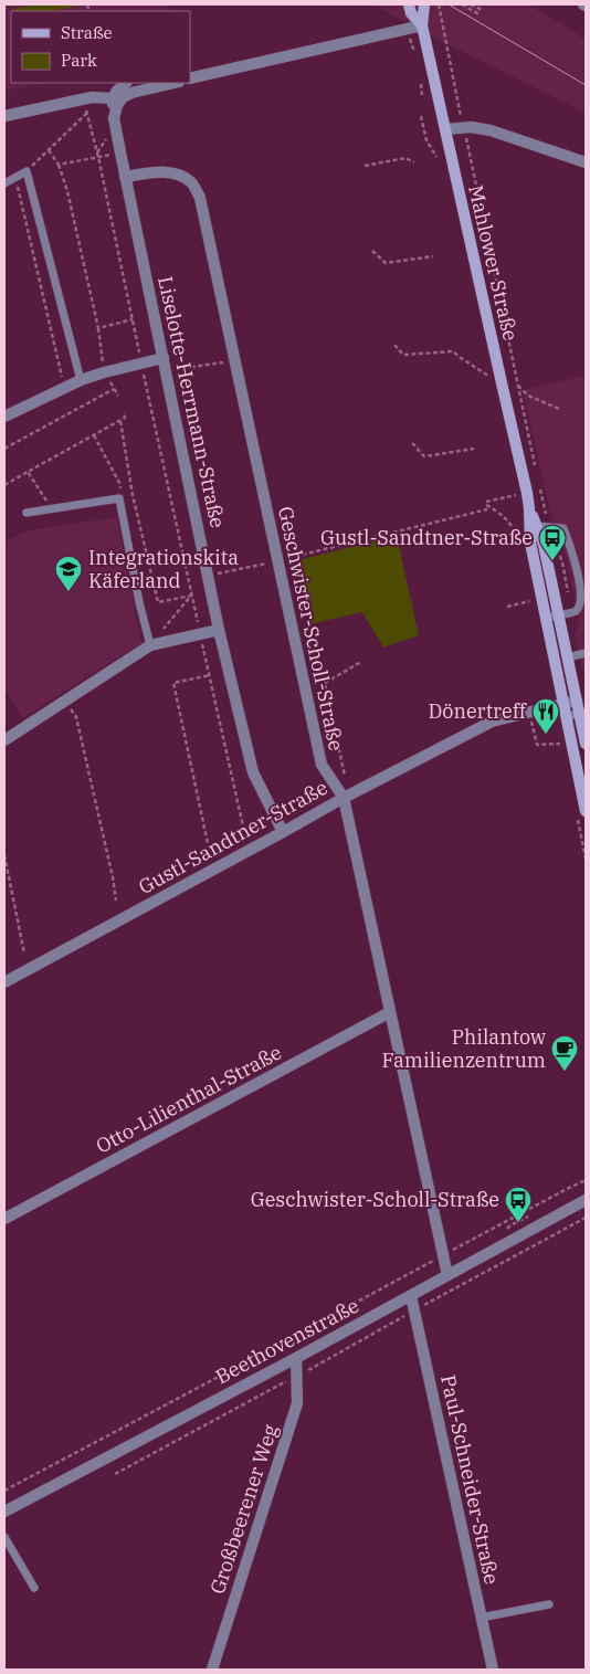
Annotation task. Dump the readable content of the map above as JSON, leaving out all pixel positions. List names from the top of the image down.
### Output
{
  "streets": {
    "main road": ["Mahlower Straße"],
    "street": [
      "Liselotte-Herrmann-Straße",
      "Geschwister-Scholl-Straße",
      "Gustl-Sandtner-Straße",
      "Otto-Lilienthal-Straße",
      "Beethovenstraße",
      "Paul-Schneider-Straße",
      "Großbeerener Weg"
    ]
  },
  "crossings": [
    ["Mahlower Straße", "Gustl-Sandtner-Straße"],
    ["Liselotte-Herrmann-Straße", "Geschwister-Scholl-Straße"],
    ["Liselotte-Herrmann-Straße", "Gustl-Sandtner-Straße"],
    ["Geschwister-Scholl-Straße", "Gustl-Sandtner-Straße"],
    ["Geschwister-Scholl-Straße", "Otto-Lilienthal-Straße"],
    ["Geschwister-Scholl-Straße", "Beethovenstraße"],
    ["Beethovenstraße", "Paul-Schneider-Straße"],
    ["Beethovenstraße", "Großbeerener Weg"]
  ],
  "places": {
    "bus stop": ["Gustl-Sandtner-Straße", "Geschwister-Scholl-Straße"],
    "school or university": ["Integrationskita Käferland"],
    "restaurant": ["Dönertreff"],
    "cafe": ["Philantow Familienzentrum"]
  },
  "legend": ["Straße", "Park"]
}
